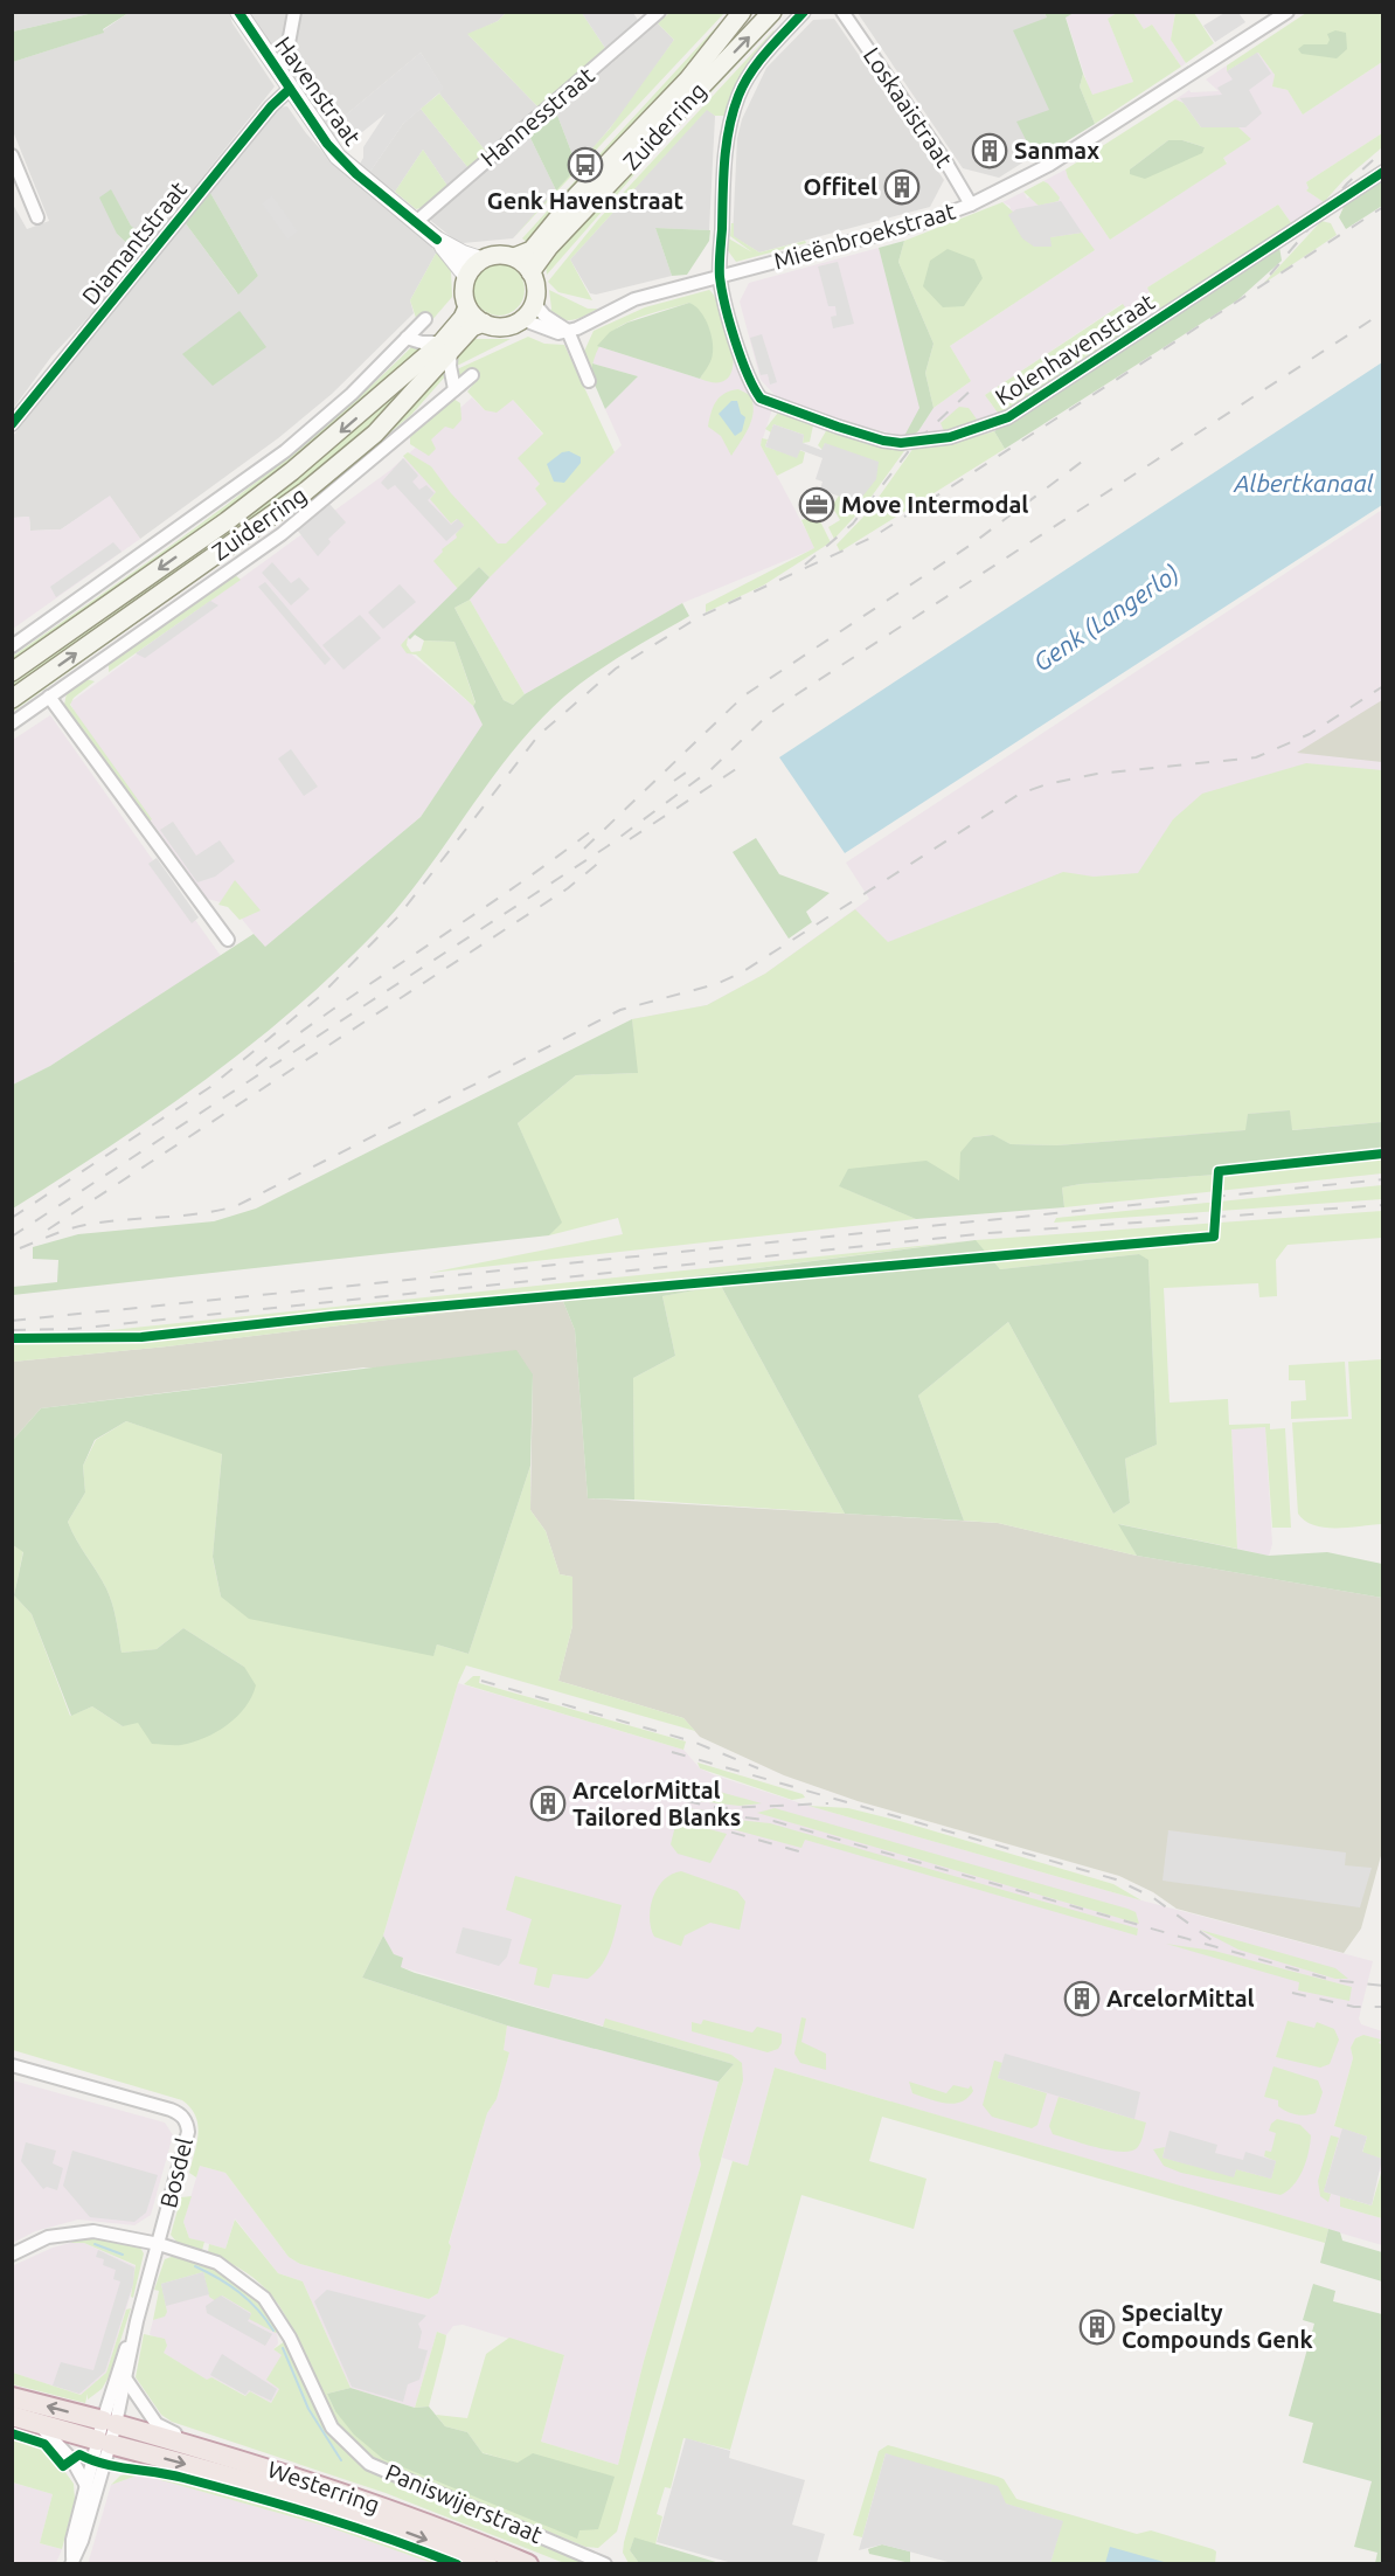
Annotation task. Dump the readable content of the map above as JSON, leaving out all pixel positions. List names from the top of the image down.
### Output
{
  "streets": {
    "highway": ["Westerring"],
    "main road": ["Zuiderring"],
    "street": [
      "Havenstraat",
      "Loskaaistraat",
      "Hannesstraat",
      "Mieënbroekstraat",
      "Diamantstraat",
      "Kolenhavenstraat",
      "Bosdel",
      "Paniswijerstraat"
    ]
  },
  "crossings": [
    ["Havenstraat", "Hannesstraat"],
    ["Havenstraat", "Zuiderring"],
    ["Havenstraat", "Diamantstraat"],
    ["Loskaaistraat", "Mieënbroekstraat"],
    ["Mieënbroekstraat", "Kolenhavenstraat"],
    ["Bosdel", "Westerring"],
    ["Bosdel", "Paniswijerstraat"]
  ],
  "water": ["Albertkanaal", "Genk (Langerlo)"],
  "places": {
    "building": [
      "Sanmax",
      "Offitel",
      "ArcelorMittal Tailored Blanks",
      "ArcelorMittal",
      "Specialty Compounds Genk"
    ],
    "bus stop": ["Genk Havenstraat"],
    "office": ["Move Intermodal"]
  }
}
